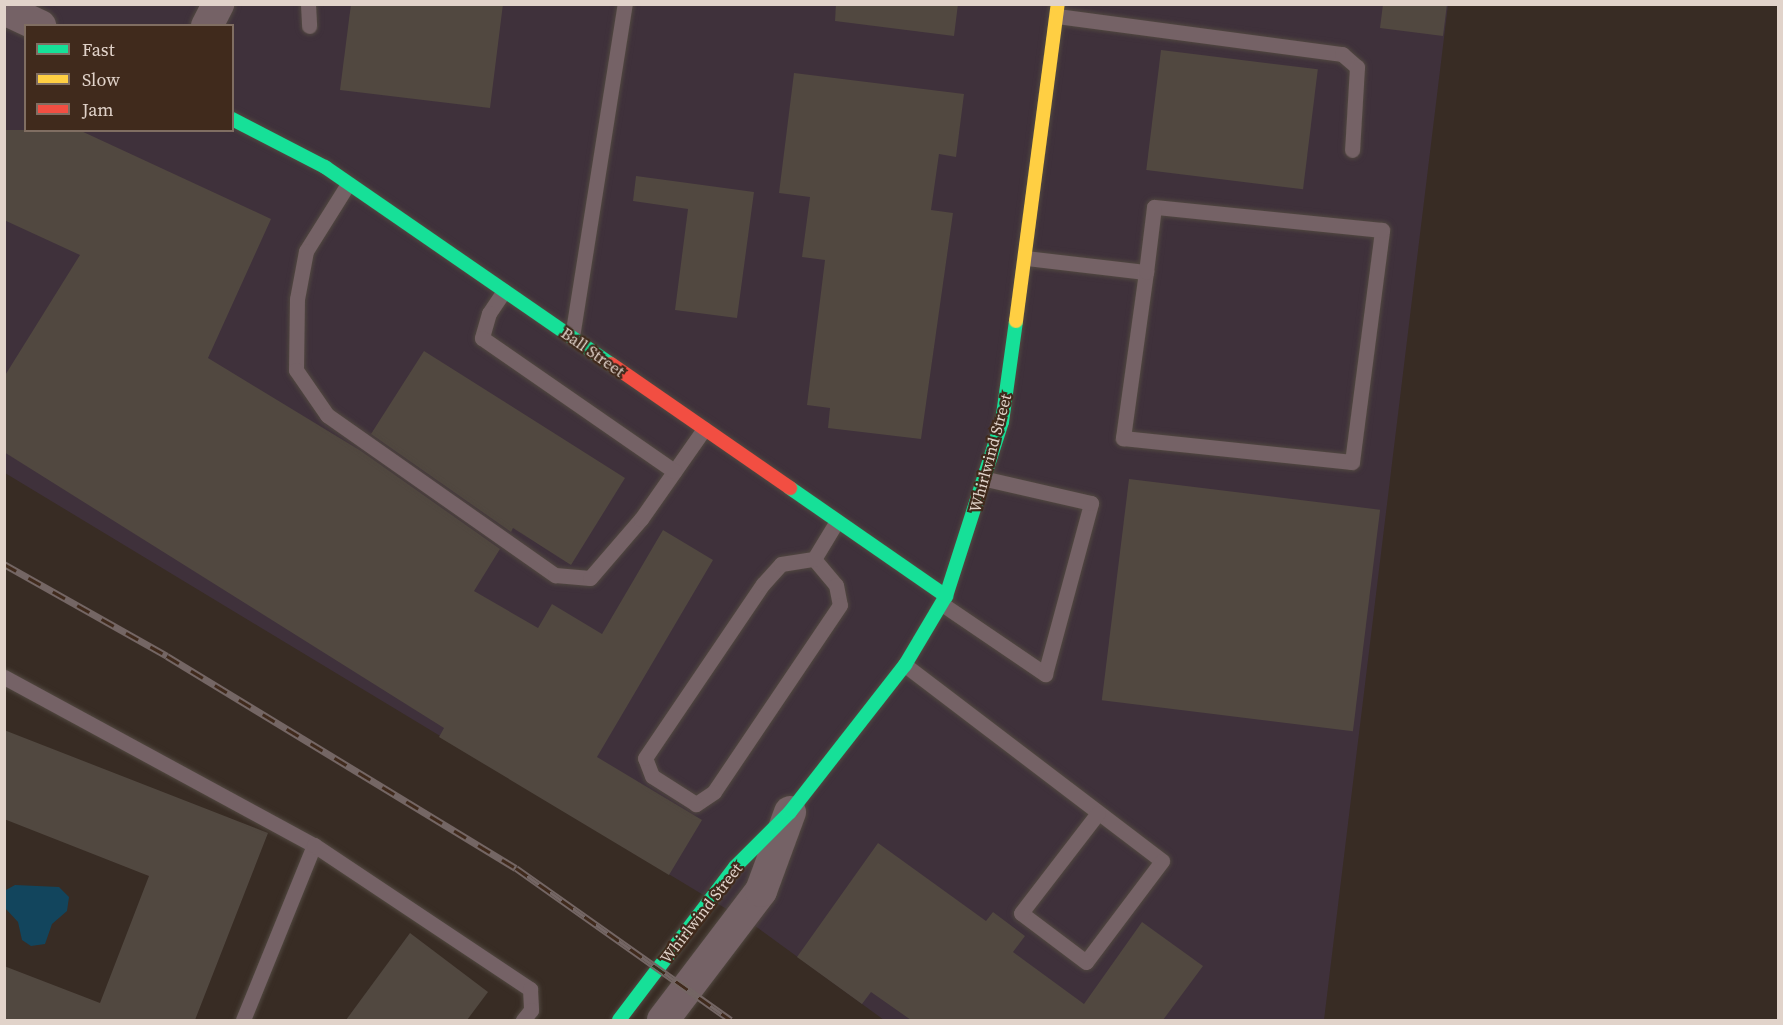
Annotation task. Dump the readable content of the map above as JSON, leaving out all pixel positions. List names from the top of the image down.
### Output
{
  "streets": {
    "street": ["Ball Street", "Whirlwind Street"]
  },
  "crossings": [
    ["Ball Street", "Whirlwind Street"]
  ],
  "legend": ["Fast", "Slow", "Jam"]
}
